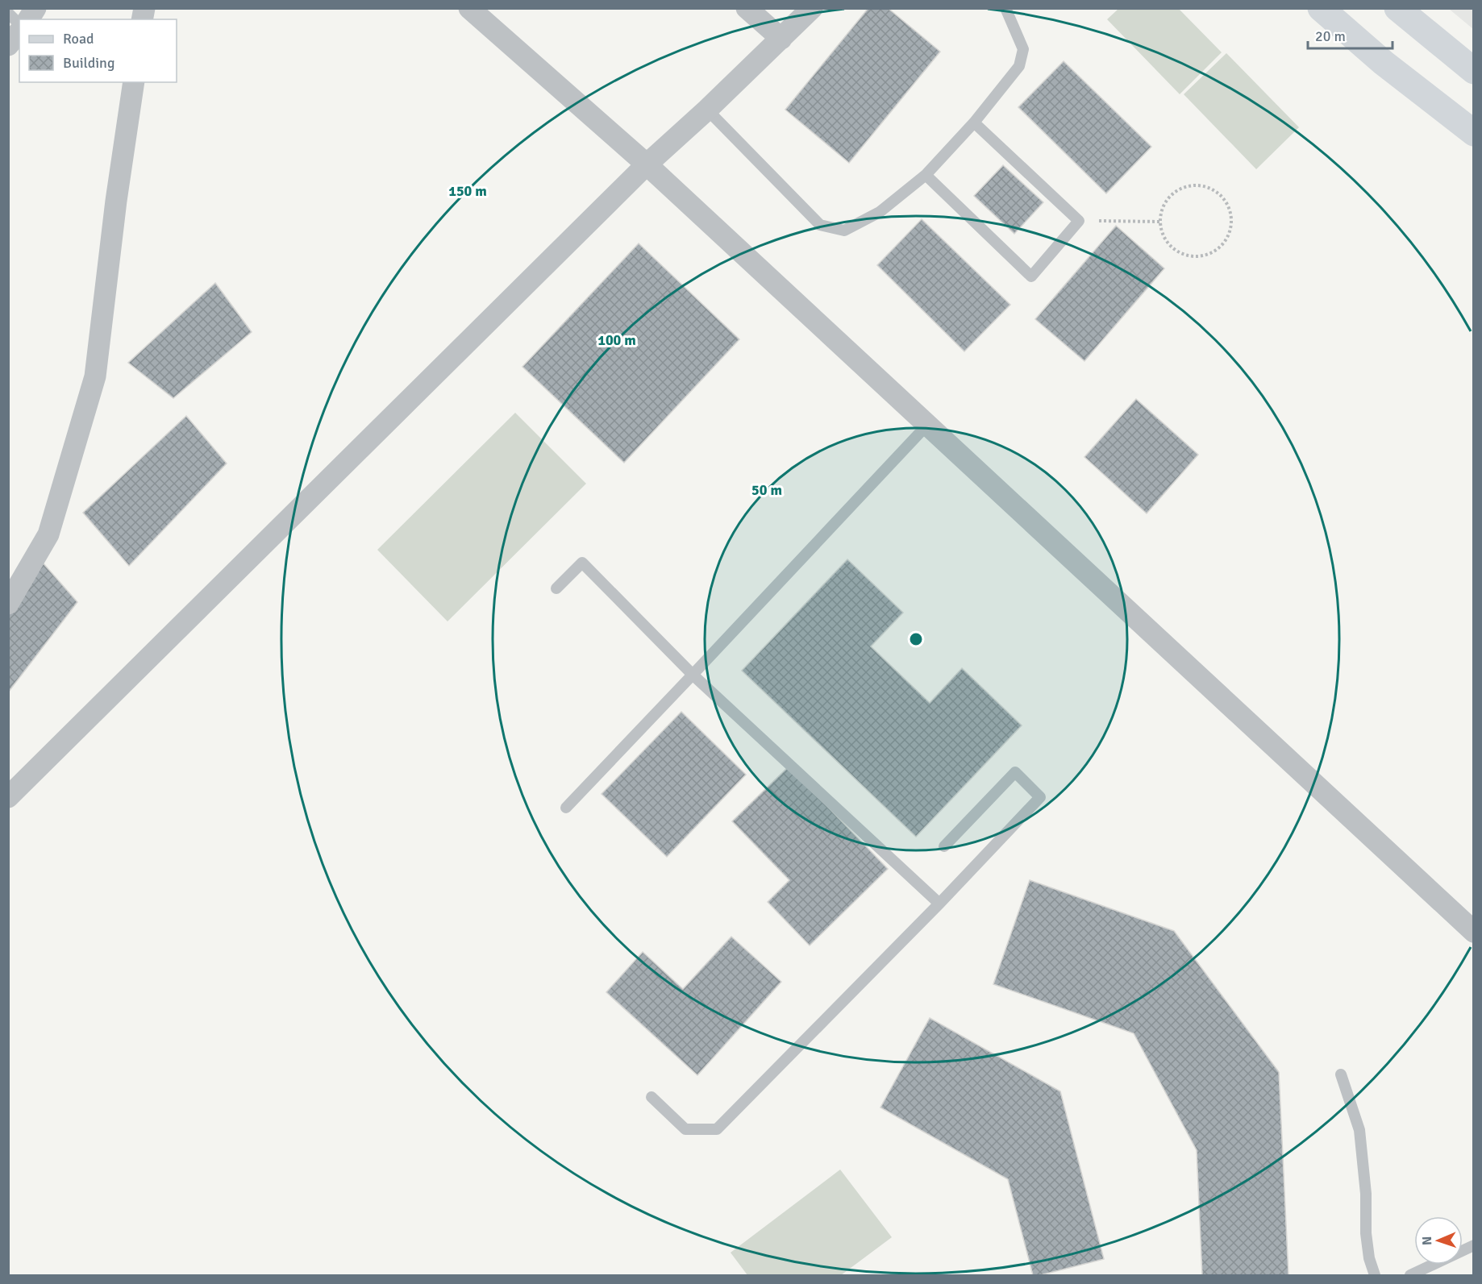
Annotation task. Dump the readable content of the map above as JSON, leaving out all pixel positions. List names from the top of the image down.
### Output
{
  "legend": ["Road", "Building"],
  "scale_bar": "20 m",
  "north": "left",
  "rings": ["150 m", "100 m", "50 m"]
}
